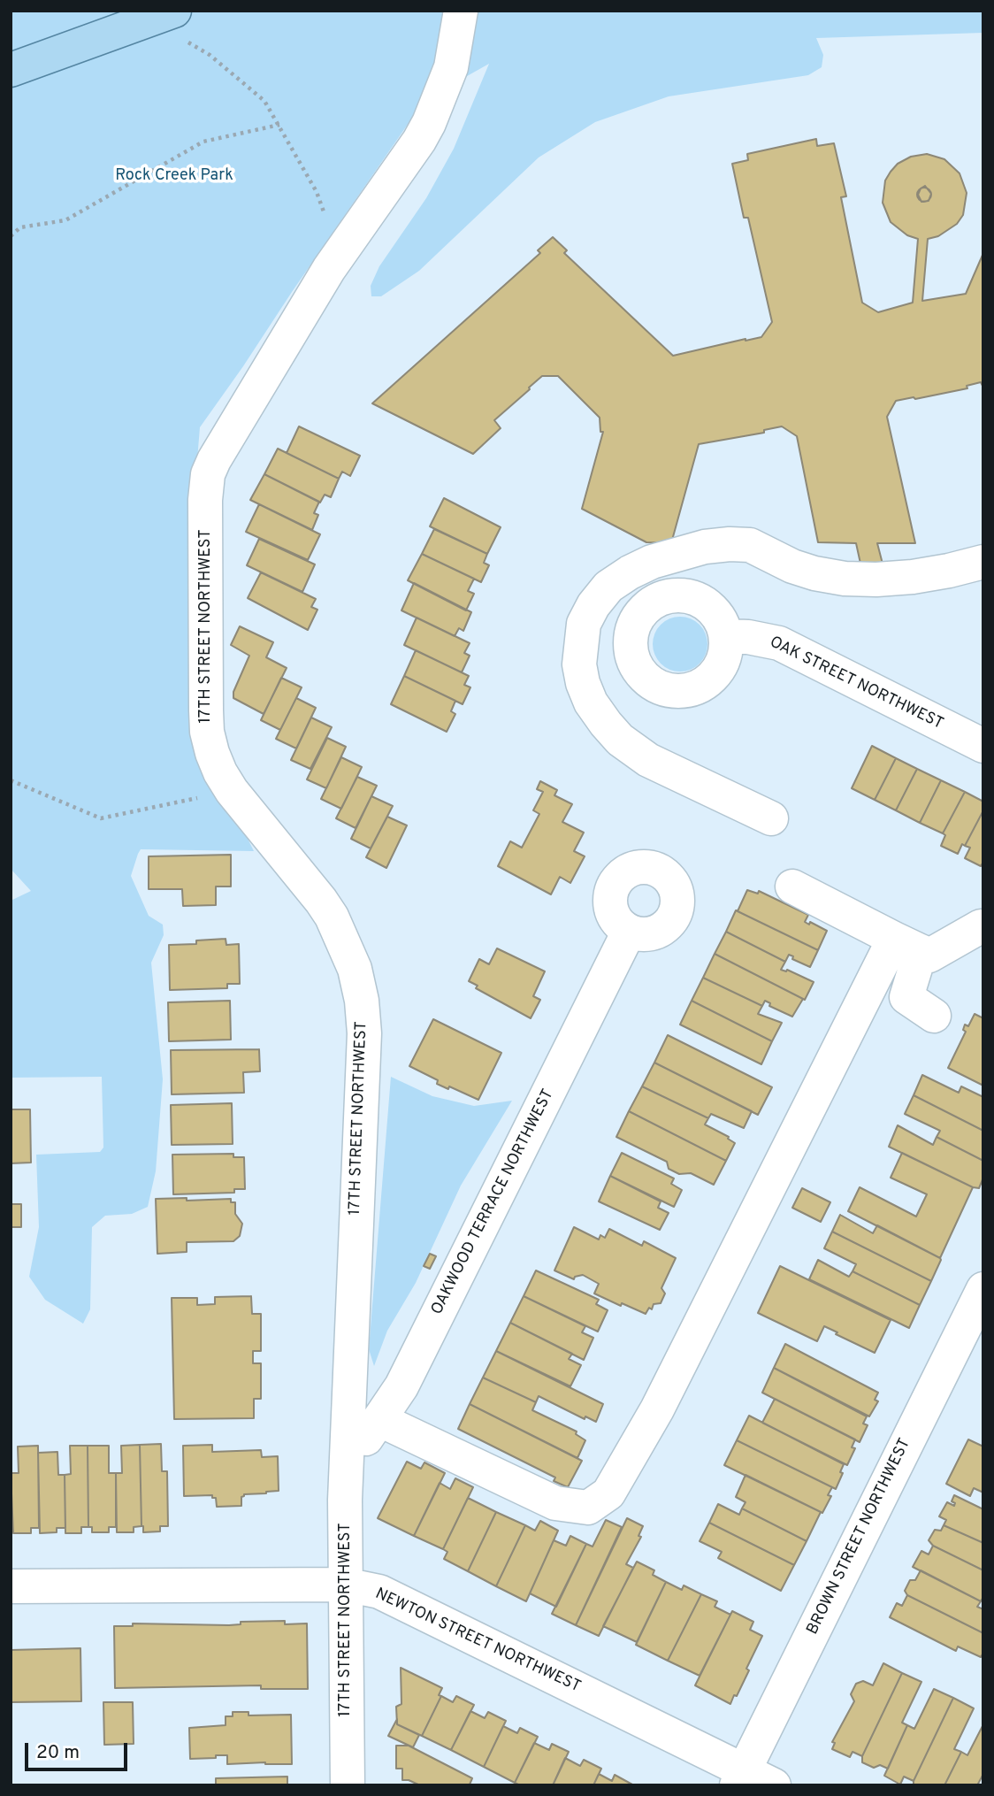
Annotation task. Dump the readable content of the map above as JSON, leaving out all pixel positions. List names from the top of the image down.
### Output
{
  "streets": {
    "street": [
      "17TH STREET NORTHWEST",
      "OAK STREET NORTHWEST",
      "OAKWOOD TERRACE NORTHWEST",
      "BROWN STREET NORTHWEST",
      "NEWTON STREET NORTHWEST"
    ]
  },
  "crossings": [
    ["17TH STREET NORTHWEST", "OAKWOOD TERRACE NORTHWEST"],
    ["17TH STREET NORTHWEST", "NEWTON STREET NORTHWEST"],
    ["BROWN STREET NORTHWEST", "NEWTON STREET NORTHWEST"]
  ],
  "parks": ["Rock Creek Park"],
  "scale_bar": "20 m"
}
